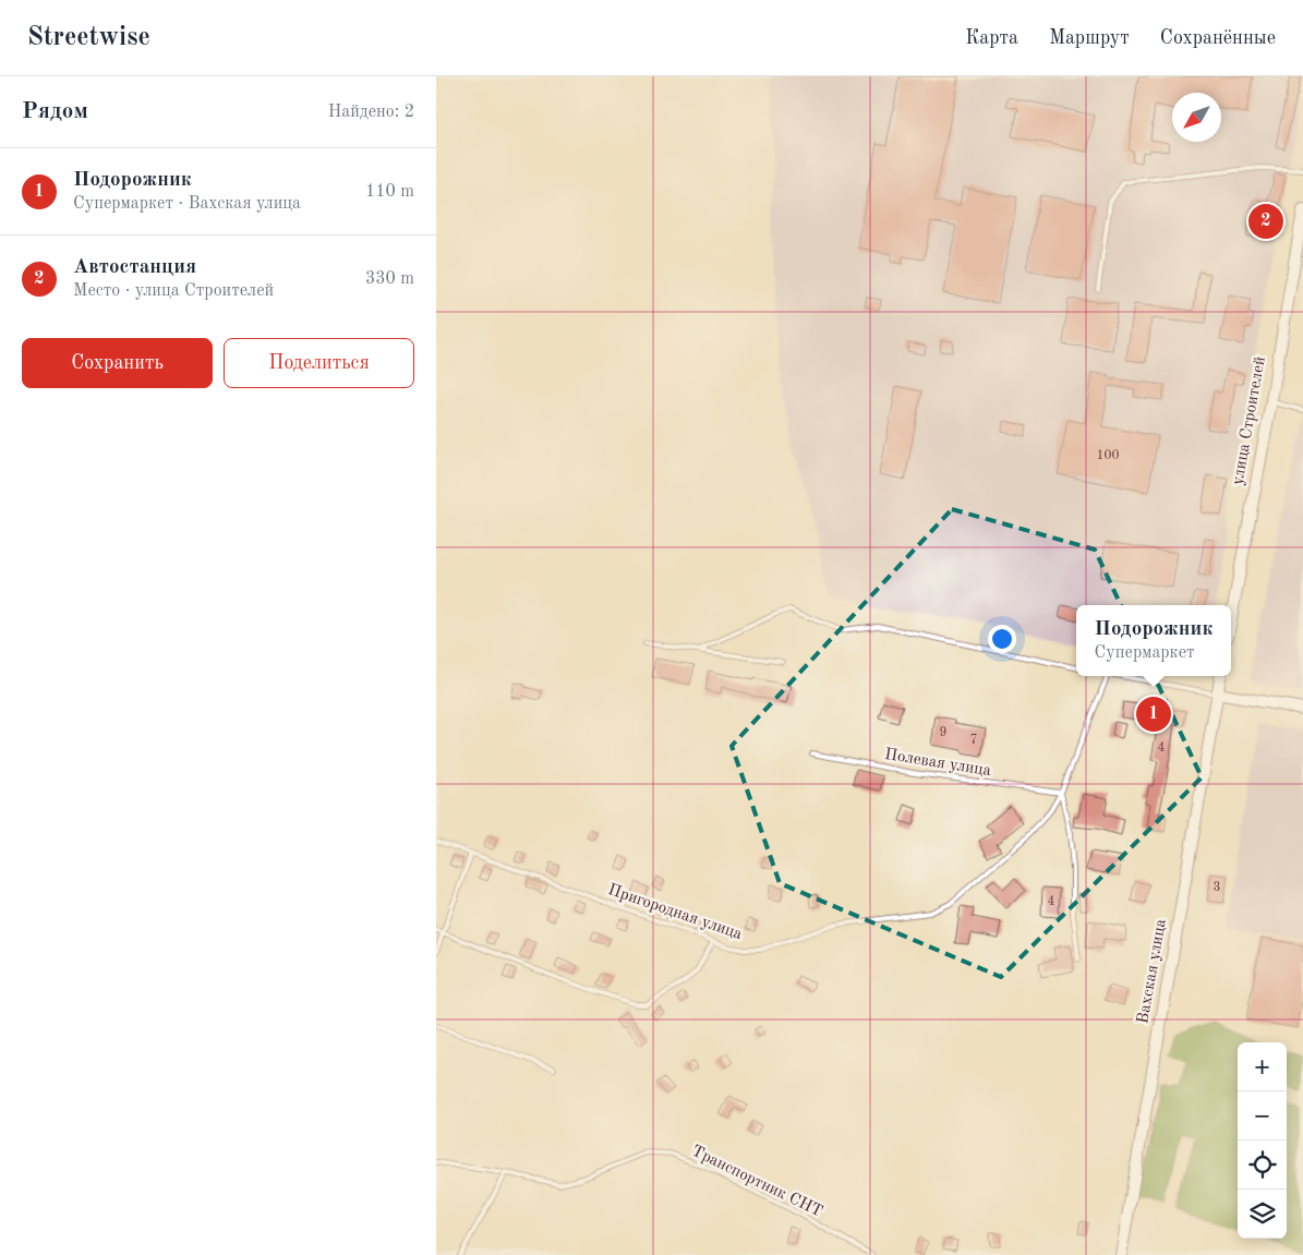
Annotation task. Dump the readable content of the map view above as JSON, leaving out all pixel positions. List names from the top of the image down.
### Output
{
  "streets": {
    "street": ["улица Строителей", "Вахская улица"],
    "lane": ["Полевая улица", "Пригородная улица", "Транспортник СНТ"]
  },
  "crossings": [
    ["Полевая улица", "Пригородная улица"]
  ],
  "house_numbers": [
    "100",
    "9",
    "7",
    "4",
    "3",
    "4"
  ],
  "north": "bottom left",
  "page": {
    "header": "Streetwise",
    "nav": ["Карта", "Маршрут", "Сохранённые"],
    "heading": ["Рядом", "Найдено: 2"],
    "list": [
      {
        "mark": "1",
        "name": "Подорожник",
        "note": "Супермаркет · Вахская улица",
        "value": "110 m"
      },
      {
        "mark": "2",
        "name": "Автостанция",
        "note": "Место · улица Строителей",
        "value": "330 m"
      }
    ],
    "pins": ["2", "1"],
    "buttons": ["Сохранить", "Поделиться"],
    "popup": ["Подорожник", "Супермаркет"],
    "map_buttons": ["+", "−"]
  }
}
